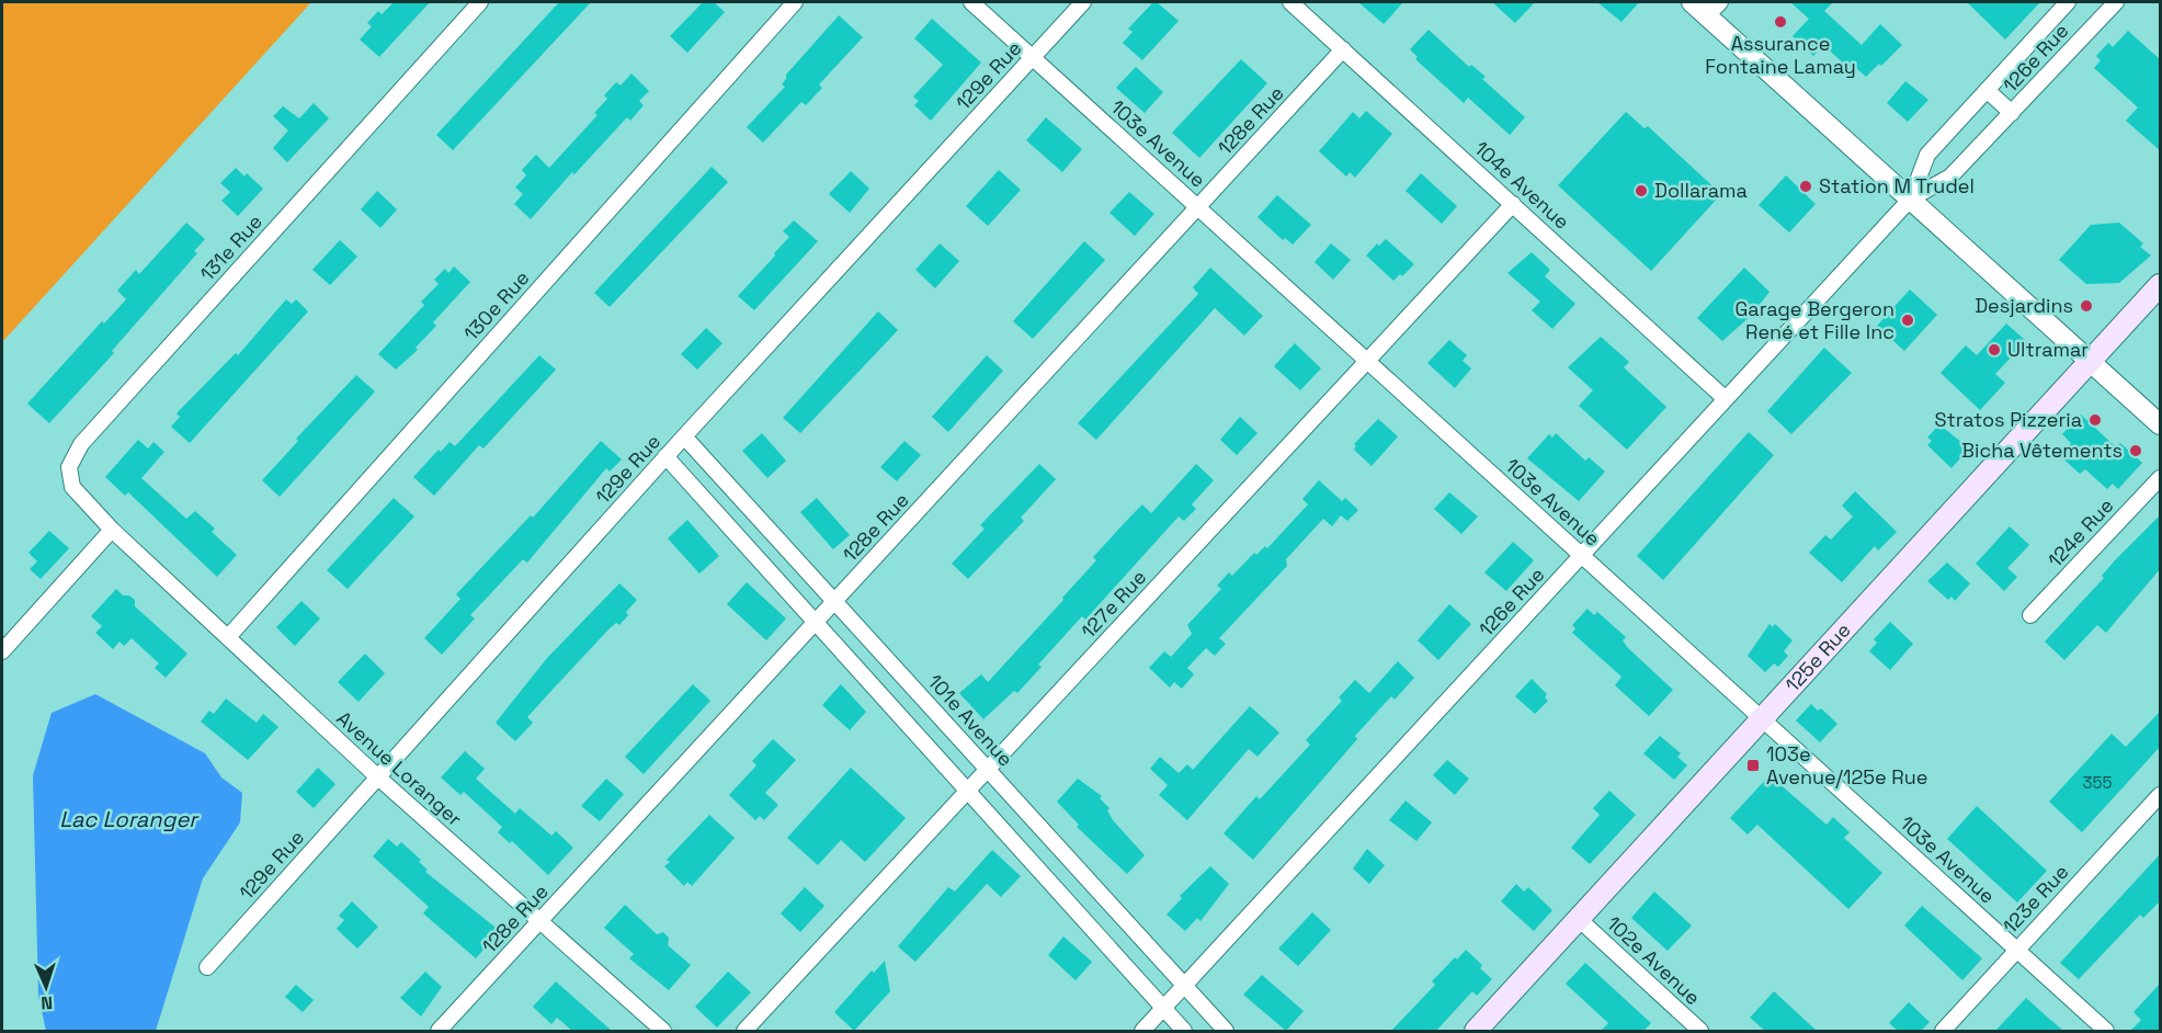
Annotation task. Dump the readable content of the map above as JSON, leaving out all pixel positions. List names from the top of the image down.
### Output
{
  "streets": {
    "main road": ["125e Rue"],
    "street": [
      "126e Rue",
      "129e Rue",
      "128e Rue",
      "103e Avenue",
      "104e Avenue",
      "131e Rue",
      "130e Rue",
      "124e Rue",
      "127e Rue",
      "101e Avenue",
      "Avenue Loranger",
      "123e Rue",
      "102e Avenue"
    ]
  },
  "crossings": [
    ["126e Rue", "103e Avenue"],
    ["126e Rue", "104e Avenue"],
    ["126e Rue", "101e Avenue"],
    ["129e Rue", "103e Avenue"],
    ["129e Rue", "101e Avenue"],
    ["129e Rue", "Avenue Loranger"],
    ["128e Rue", "103e Avenue"],
    ["128e Rue", "104e Avenue"],
    ["128e Rue", "101e Avenue"],
    ["128e Rue", "Avenue Loranger"],
    ["103e Avenue", "127e Rue"],
    ["103e Avenue", "125e Rue"],
    ["103e Avenue", "123e Rue"],
    ["104e Avenue", "127e Rue"],
    ["131e Rue", "Avenue Loranger"],
    ["130e Rue", "Avenue Loranger"],
    ["127e Rue", "101e Avenue"],
    ["125e Rue", "102e Avenue"]
  ],
  "water": ["Lac Loranger"],
  "places": {
    "other": [
      "Assurance Fontaine Lamay",
      "Station M Trudel",
      "Dollarama",
      "Desjardins",
      "Garage Bergeron René et Fille Inc",
      "Ultramar",
      "Stratos Pizzeria",
      "Bicha Vêtements"
    ],
    "transit": ["103e Avenue/125e Rue"]
  },
  "house_numbers": ["355"],
  "north": "bottom"
}
